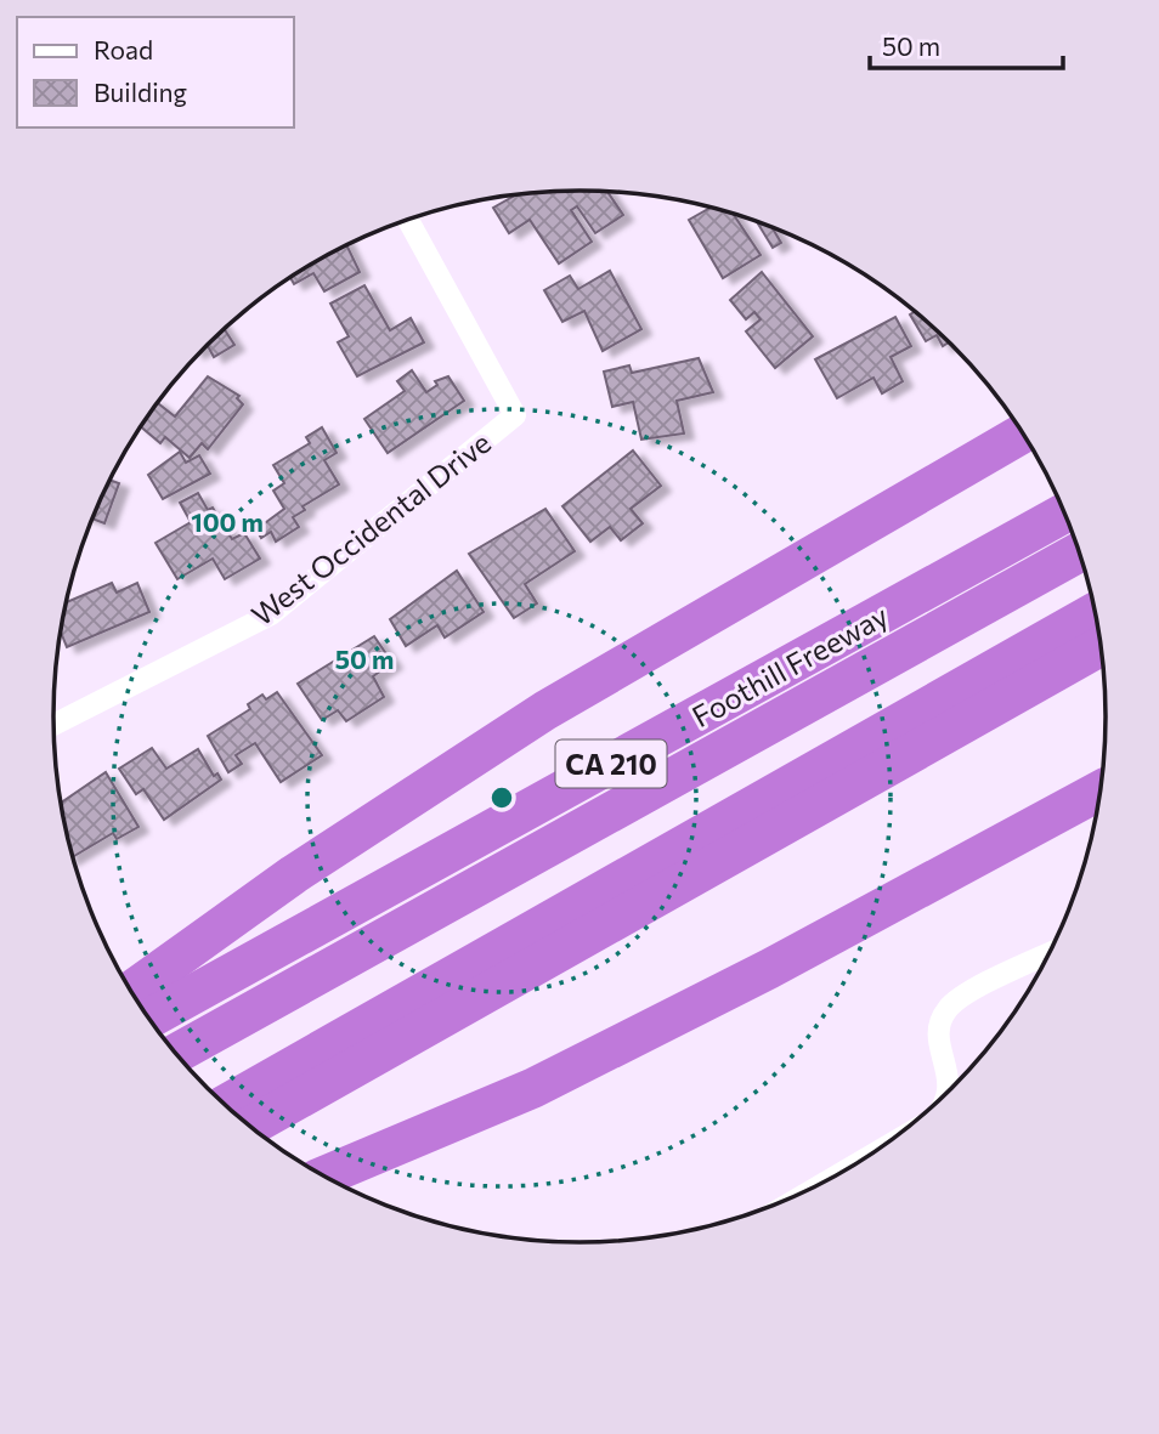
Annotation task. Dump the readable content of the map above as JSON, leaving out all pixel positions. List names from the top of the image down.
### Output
{
  "streets": {
    "highway": ["Foothill Freeway", "CA 210"],
    "street": ["West Occidental Drive"]
  },
  "legend": ["Road", "Building"],
  "scale_bar": "50 m",
  "rings": ["100 m", "50 m"]
}
